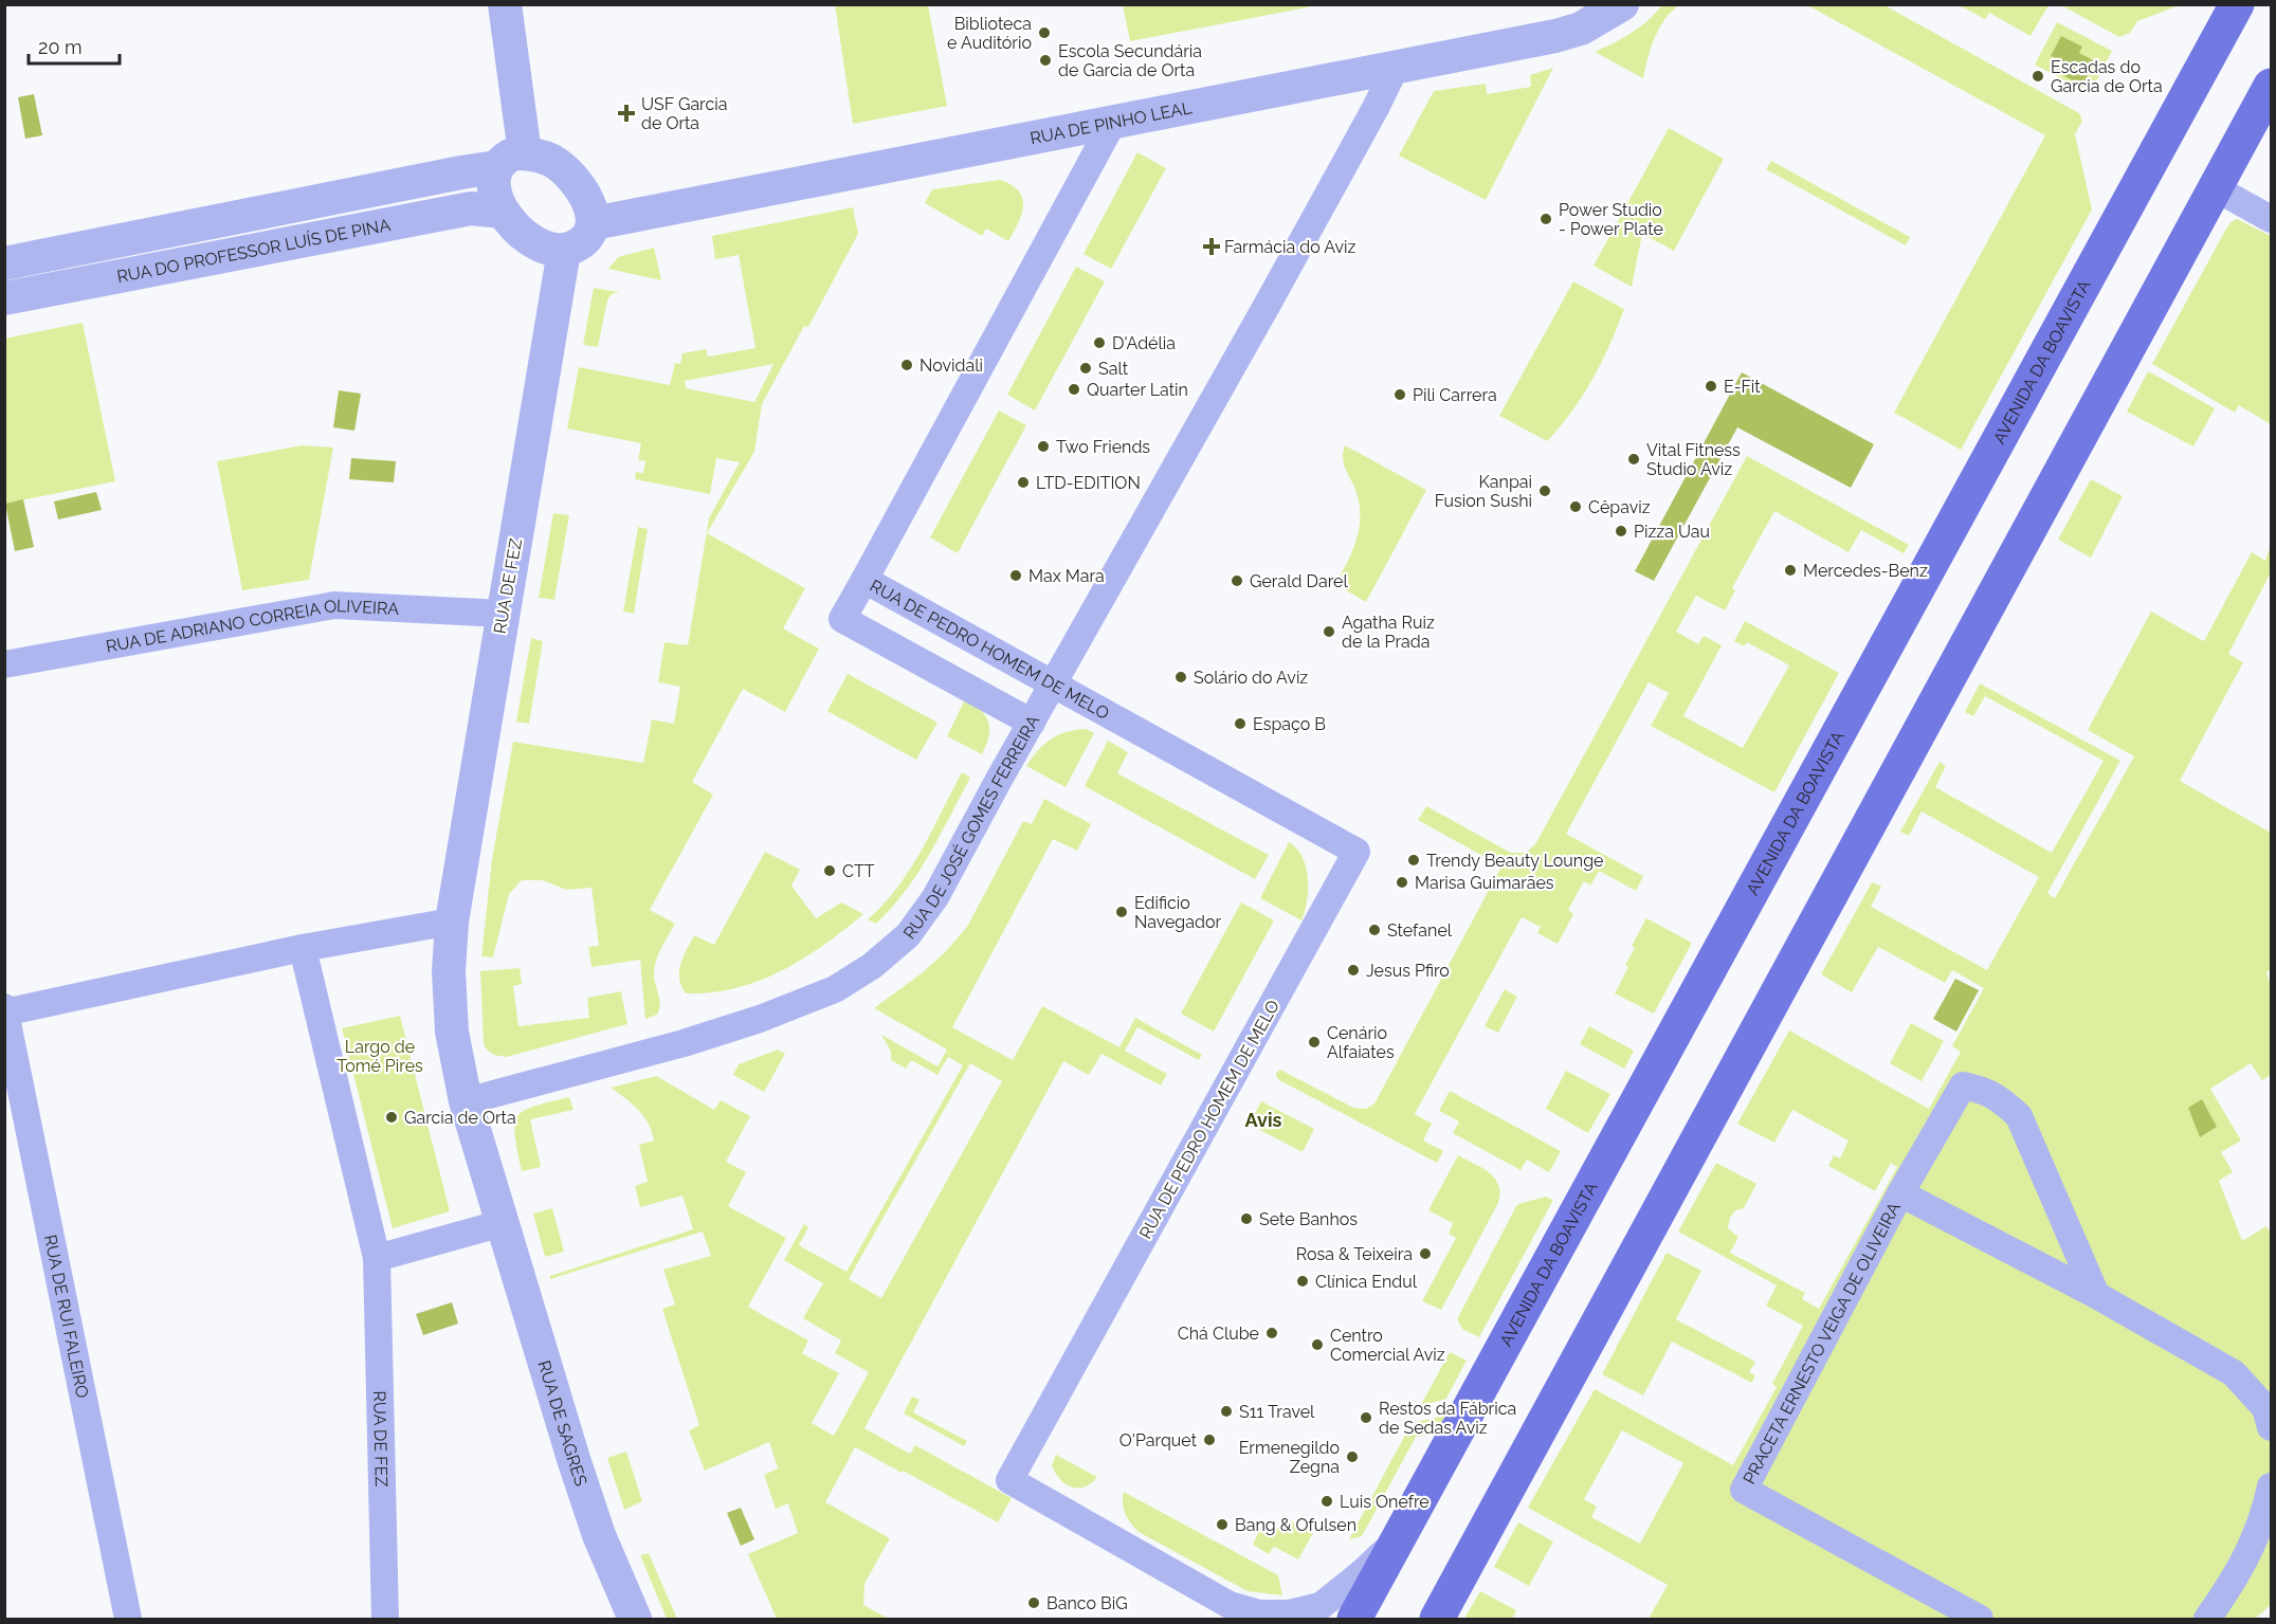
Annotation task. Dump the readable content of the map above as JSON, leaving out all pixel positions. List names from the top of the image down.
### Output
{
  "streets": {
    "main road": ["AVENIDA DA BOAVISTA"],
    "street": [
      "RUA DE PINHO LEAL",
      "RUA DO PROFESSOR LUÍS DE PINA",
      "RUA DE FEZ",
      "RUA DE ADRIANO CORREIA OLIVEIRA",
      "RUA DE PEDRO HOMEM DE MELO",
      "RUA DE JOSÉ GOMES FERREIRA",
      "RUA DE RUI FALEIRO",
      "PRACETA ERNESTO VEIGA DE OLIVEIRA",
      "RUA DE SAGRES"
    ]
  },
  "crossings": [
    ["RUA DE PINHO LEAL", "RUA DO PROFESSOR LUÍS DE PINA"],
    ["RUA DE PINHO LEAL", "RUA DE FEZ"],
    ["RUA DE PINHO LEAL", "RUA DE PEDRO HOMEM DE MELO"],
    ["RUA DE PINHO LEAL", "RUA DE JOSÉ GOMES FERREIRA"],
    ["RUA DO PROFESSOR LUÍS DE PINA", "RUA DE FEZ"],
    ["AVENIDA DA BOAVISTA", "RUA DE PEDRO HOMEM DE MELO"],
    ["RUA DE FEZ", "RUA DE ADRIANO CORREIA OLIVEIRA"],
    ["RUA DE PEDRO HOMEM DE MELO", "RUA DE JOSÉ GOMES FERREIRA"]
  ],
  "districts": ["Avis"],
  "parks": ["Largo de Tomé Pires"],
  "places": {
    "other": [
      "Biblioteca e Auditório",
      "Escola Secundária de Garcia de Orta",
      "Escadas do Garcia de Orta",
      "Power Studio - Power Plate",
      "D'Adélia",
      "Novidali",
      "Salt",
      "E-Fit",
      "Quarter Latin",
      "Pili Carrera",
      "Two Friends",
      "Vital Fitness Studio Aviz",
      "LTD-EDITION",
      "Kanpai Fusion Sushi",
      "Cêpaviz",
      "Pizza Uau",
      "Mercedes-Benz",
      "Max Mara",
      "Gerald Darel",
      "Agatha Ruiz de la Prada",
      "Solário do Aviz",
      "Espaço B",
      "Trendy Beauty Lounge",
      "CTT",
      "Marisa Guimarães",
      "Edificio Navegador",
      "Stefanel",
      "Jesus Pfiro",
      "Cenário Alfaiates",
      "Garcia de Orta",
      "Sete Banhos",
      "Rosa & Teixeira",
      "Clínica Endul",
      "Chá Clube",
      "Centro Comercial Aviz",
      "S11 Travel",
      "Restos da Fábrica de Sedas Aviz",
      "O'Parquet",
      "Ermenegildo Zegna",
      "Luis Onefre",
      "Bang & Ofulsen",
      "Banco BiG"
    ],
    "health": ["USF Garcia de Orta", "Farmácia do Aviz"]
  },
  "scale_bar": "20 m"
}
